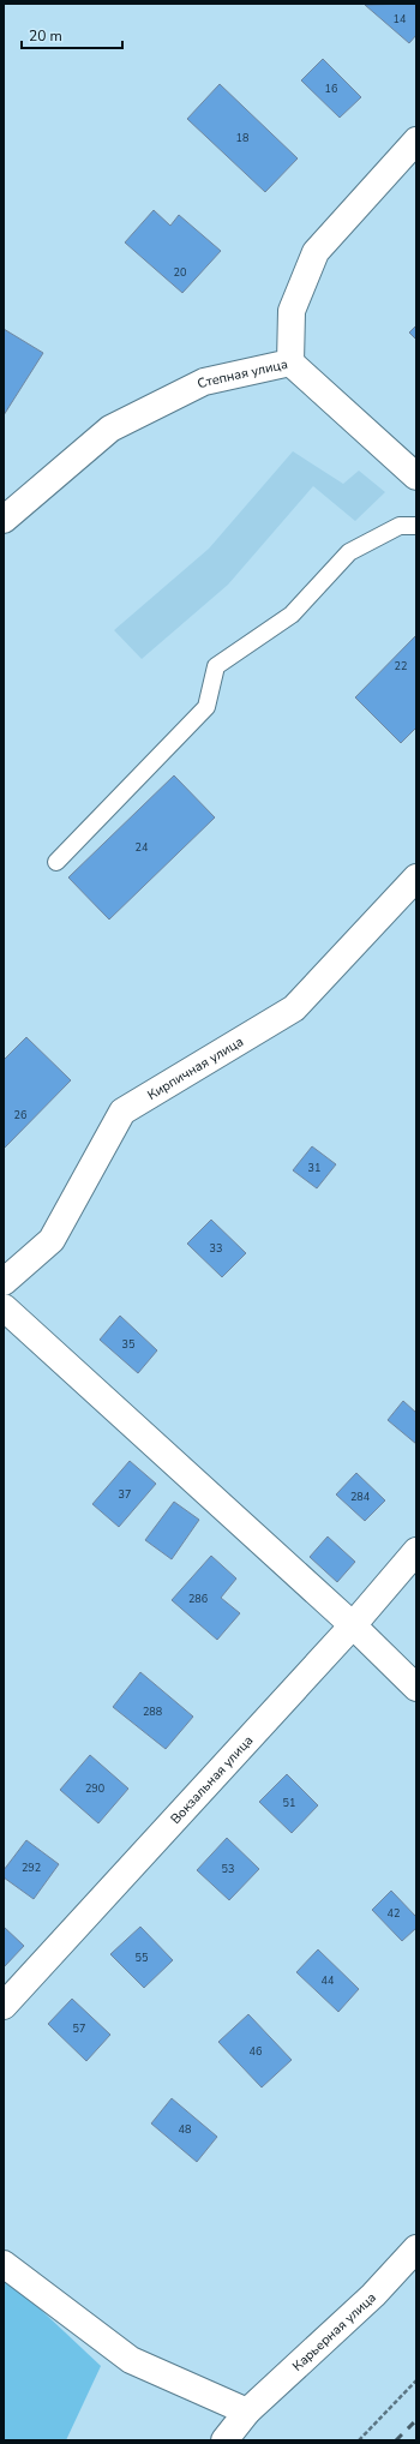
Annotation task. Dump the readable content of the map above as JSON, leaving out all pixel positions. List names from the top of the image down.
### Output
{
  "streets": {
    "street": [
      "Степная улица",
      "Кирпичная улица",
      "Вокзальная улица",
      "Карьерная улица"
    ]
  },
  "house_numbers": [
    "14",
    "16",
    "18",
    "20",
    "22",
    "24",
    "26",
    "31",
    "33",
    "35",
    "37",
    "284",
    "286",
    "288",
    "290",
    "51",
    "292",
    "53",
    "42",
    "55",
    "44",
    "57",
    "46",
    "48"
  ],
  "scale_bar": "20 m"
}
